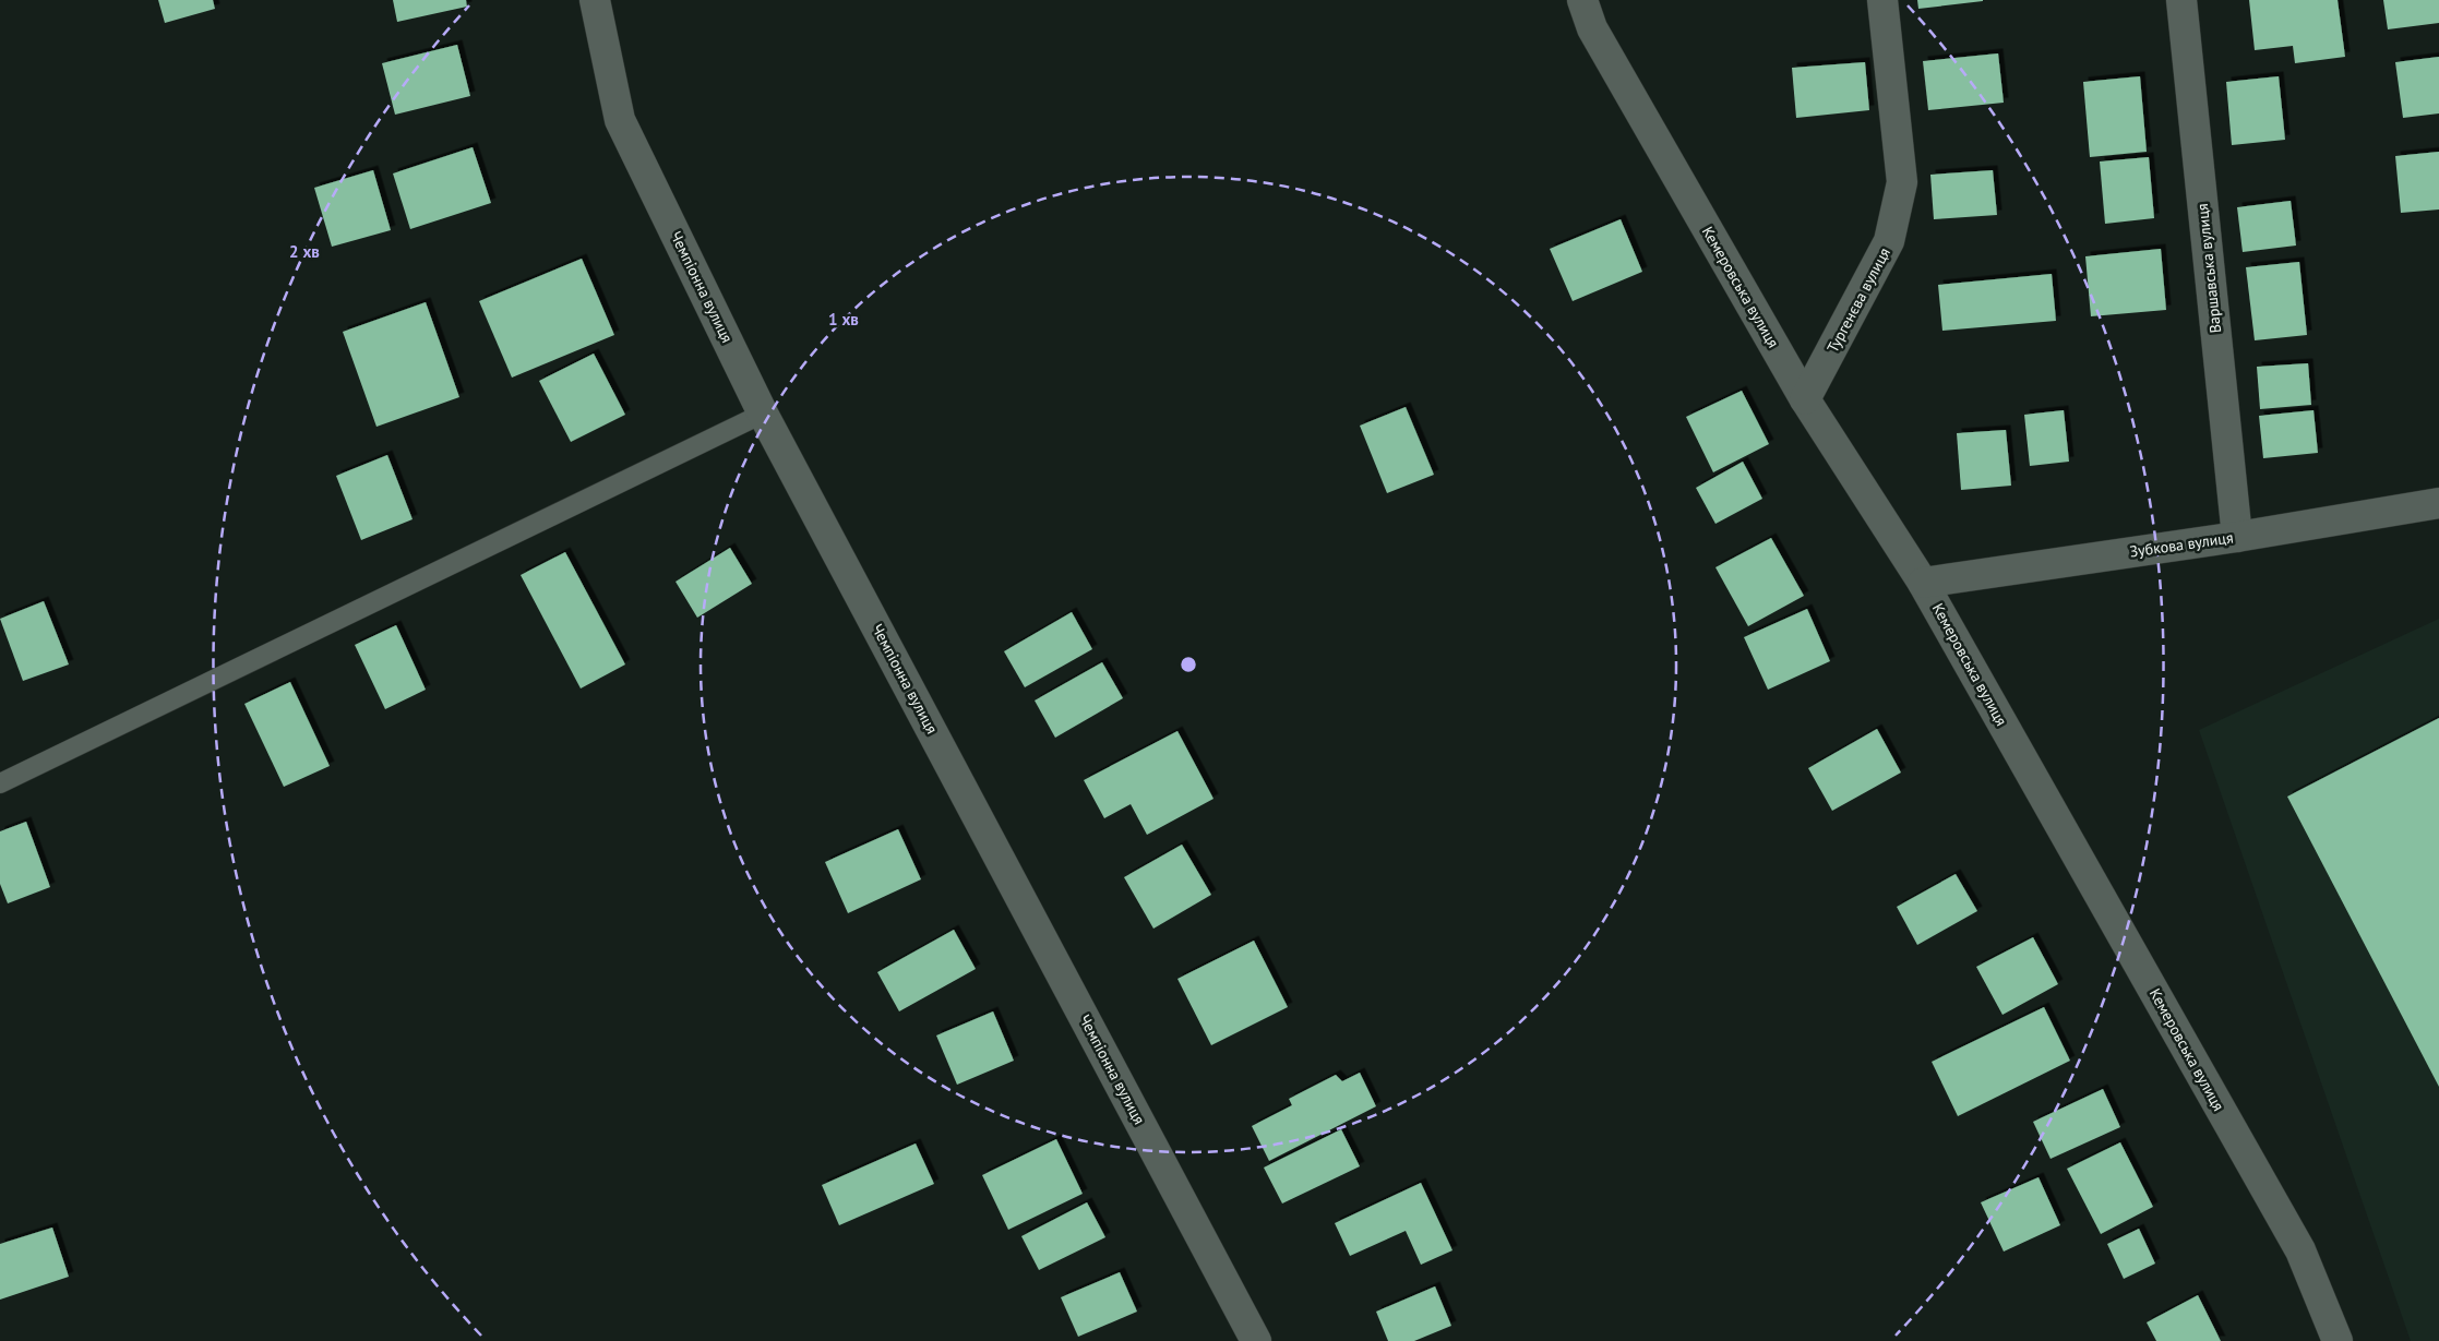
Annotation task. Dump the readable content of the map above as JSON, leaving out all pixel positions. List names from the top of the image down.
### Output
{
  "streets": {
    "street": [
      "Варшавська вулиця",
      "Чемпіонна вулиця",
      "Кемеровська вулиця",
      "Тургенєва вулиця",
      "Зубкова вулиця"
    ]
  },
  "crossings": [
    ["Варшавська вулиця", "Зубкова вулиця"],
    ["Кемеровська вулиця", "Тургенєва вулиця"],
    ["Кемеровська вулиця", "Зубкова вулиця"]
  ],
  "rings": ["2 хв", "1 хв"]
}
